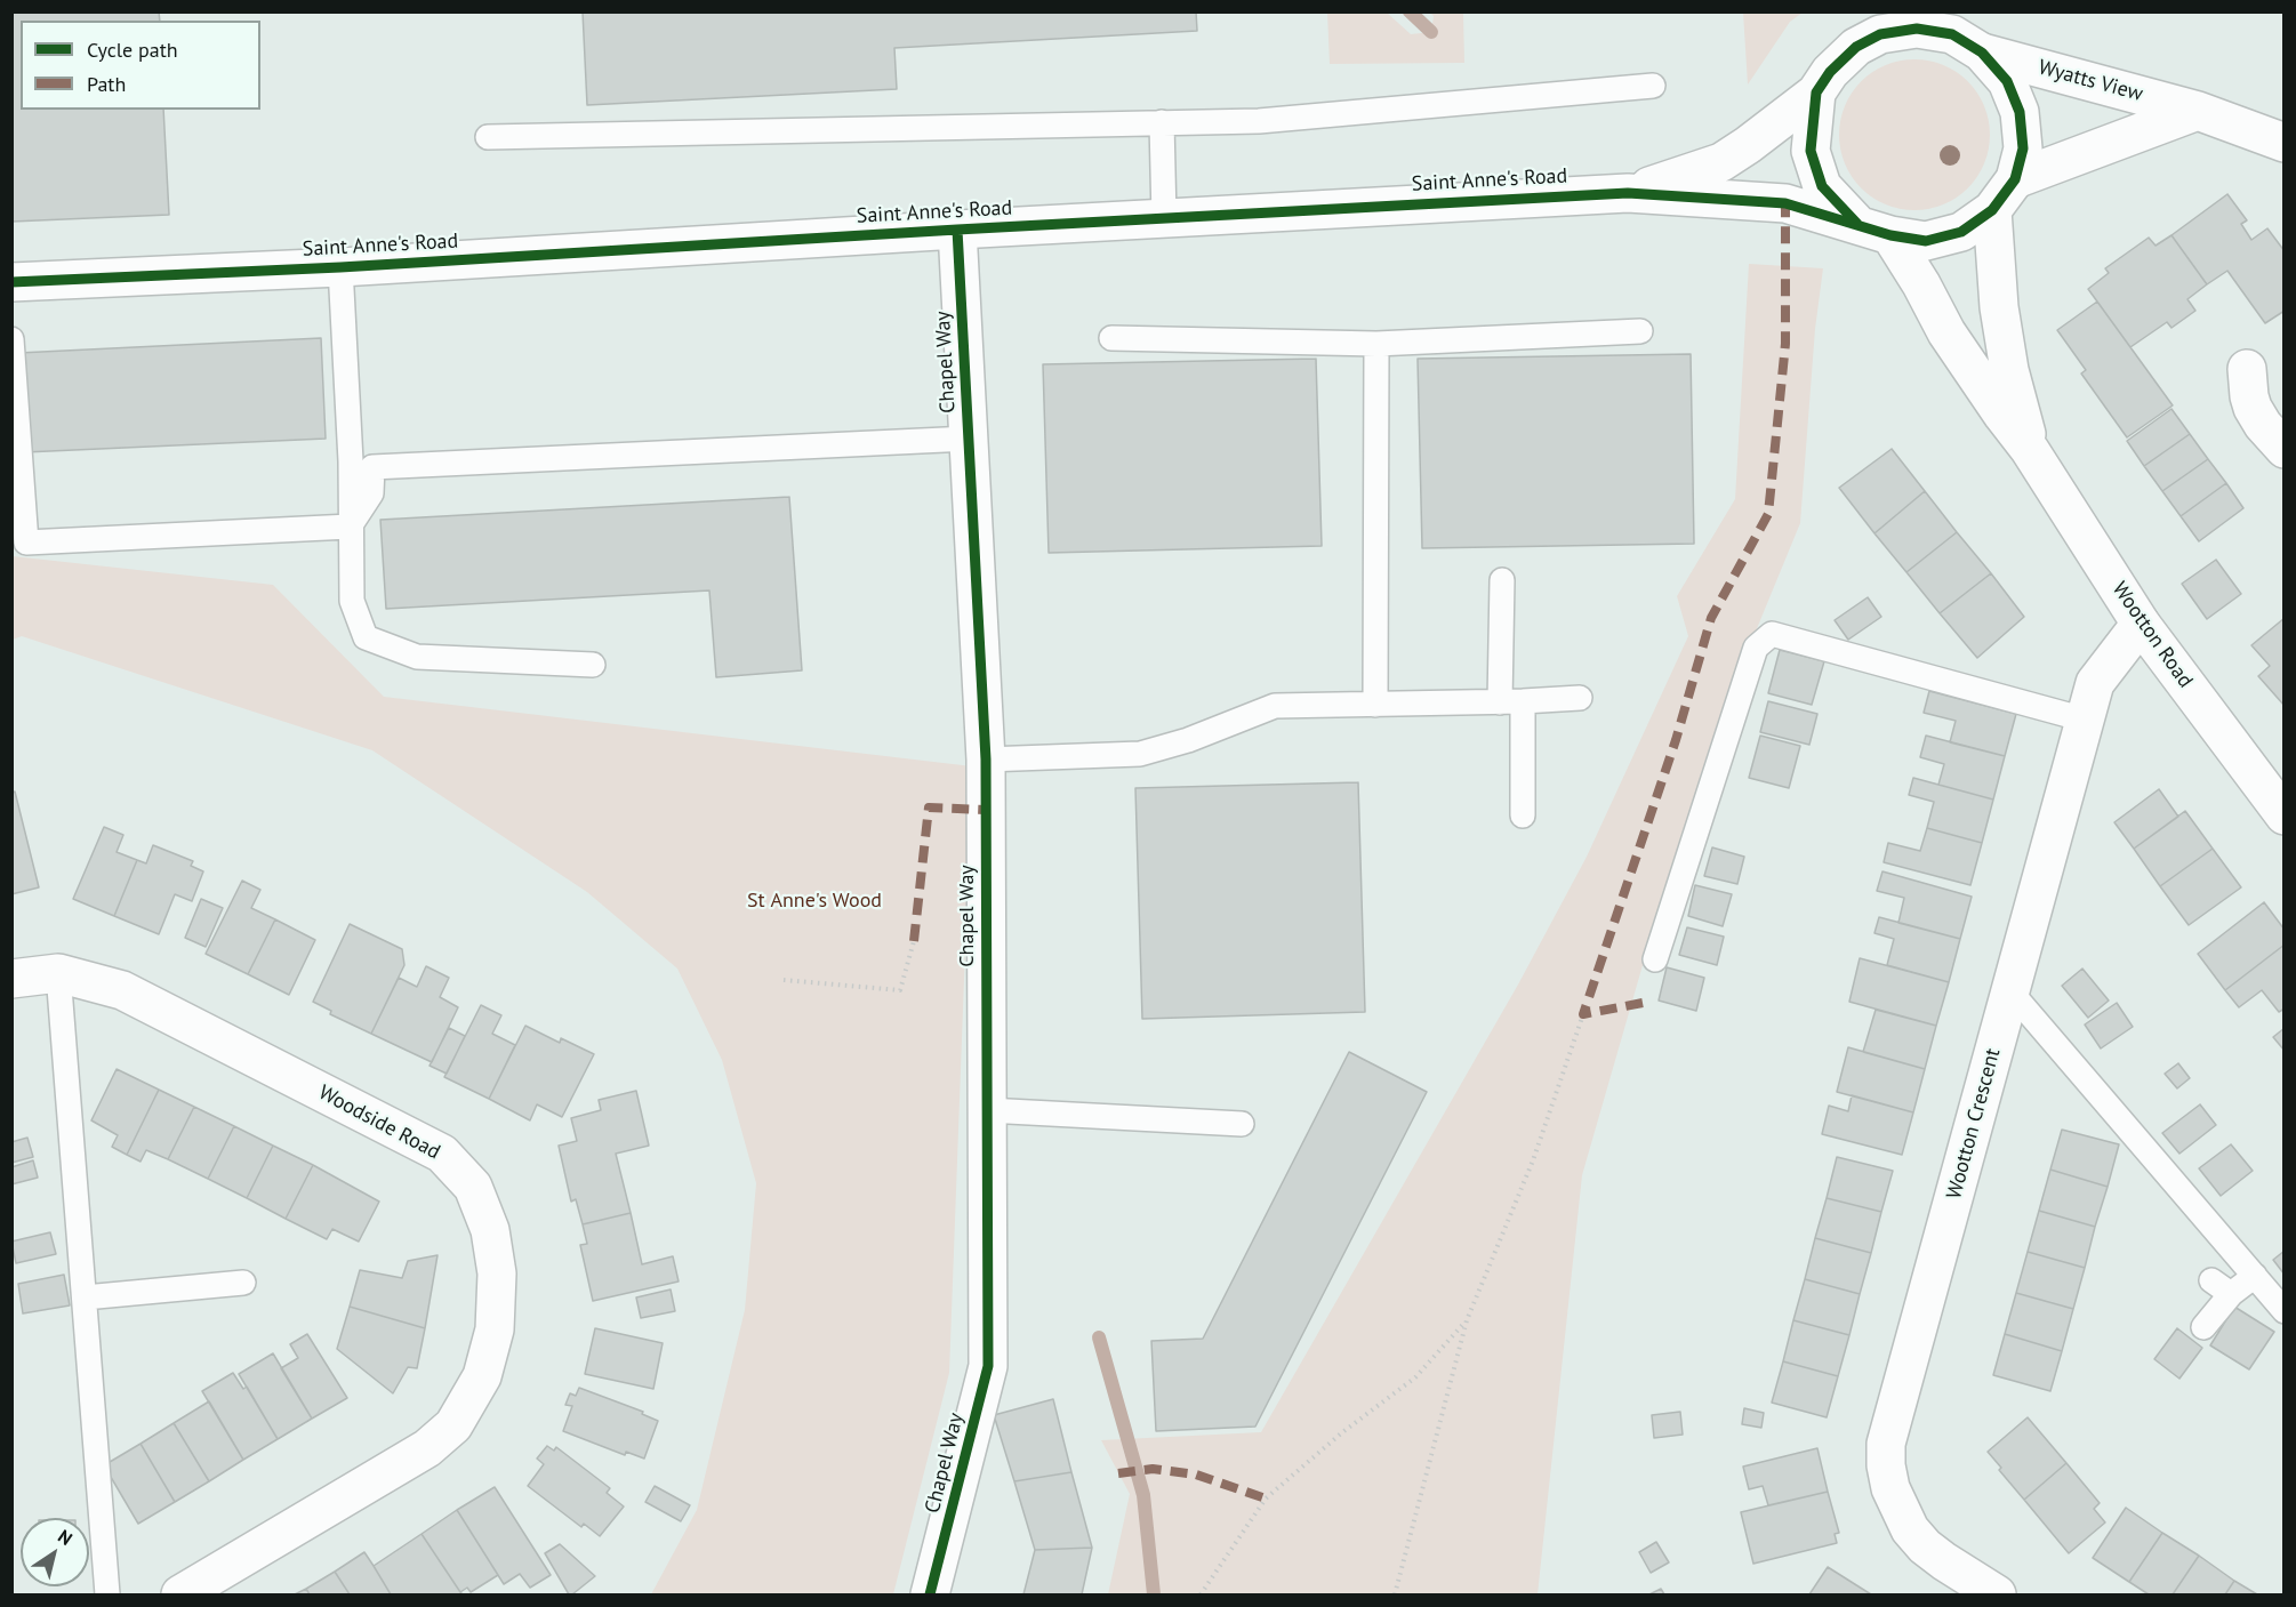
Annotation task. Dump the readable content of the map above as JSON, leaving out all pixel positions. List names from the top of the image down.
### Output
{
  "streets": {
    "street": [
      "Wyatts View",
      "Saint Anne's Road",
      "Chapel Way",
      "Wootton Road",
      "Woodside Road",
      "Wootton Crescent"
    ]
  },
  "crossings": [
    ["Wyatts View", "Saint Anne's Road"],
    ["Wyatts View", "Wootton Road"],
    ["Saint Anne's Road", "Chapel Way"],
    ["Saint Anne's Road", "Wootton Road"],
    ["Wootton Road", "Wootton Crescent"]
  ],
  "parks": ["St Anne's Wood"],
  "legend": ["Cycle path", "Path"],
  "north": "top right"
}
